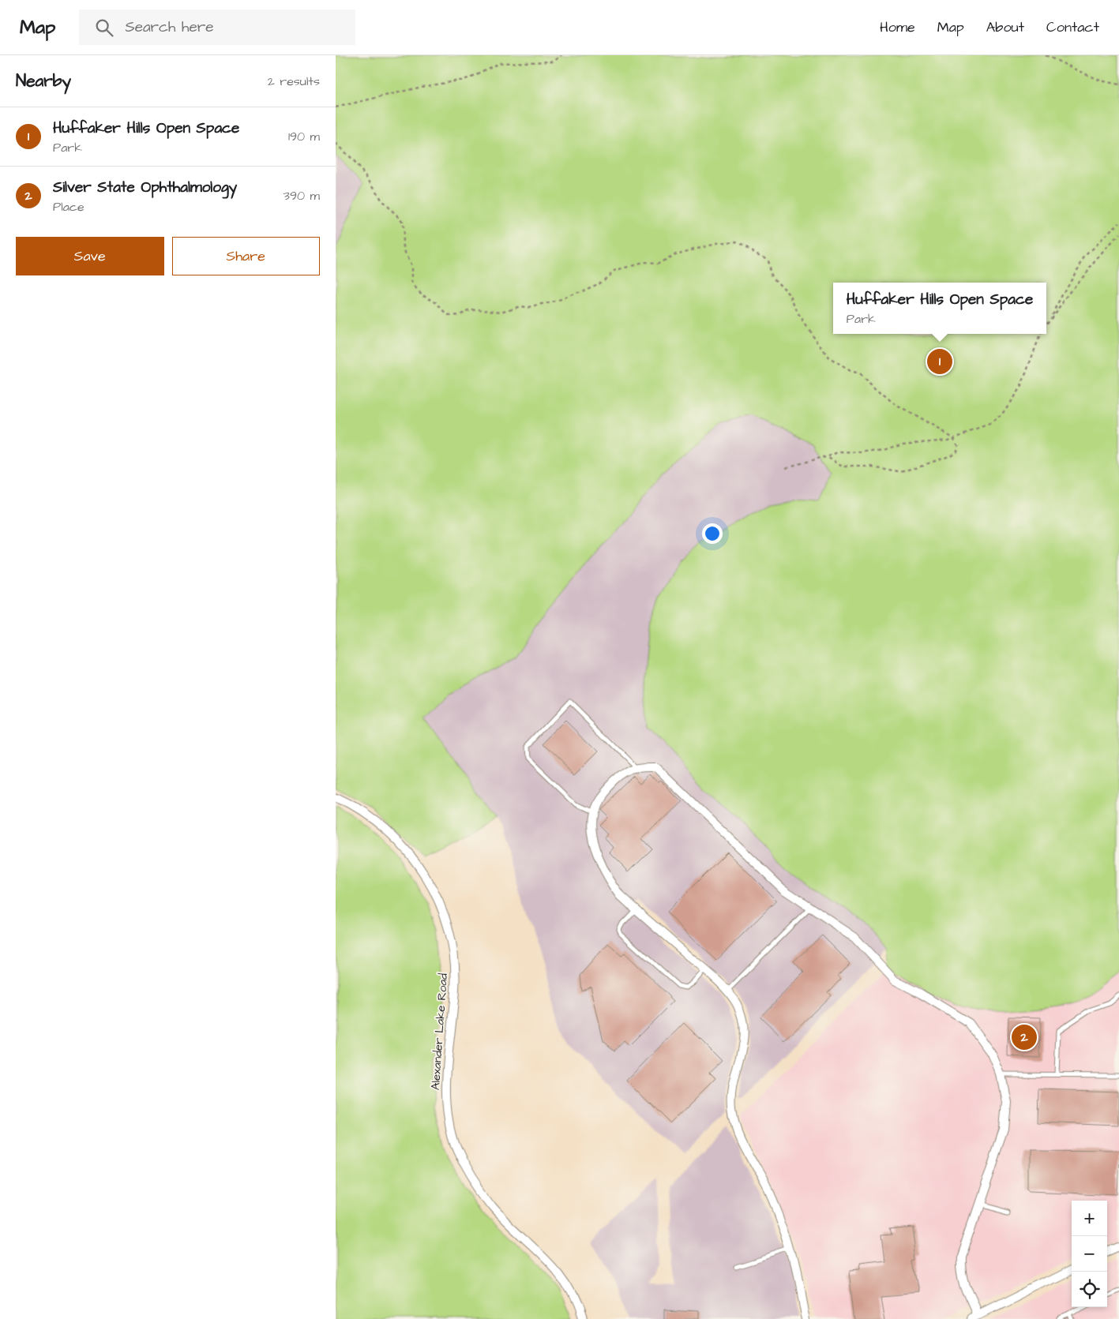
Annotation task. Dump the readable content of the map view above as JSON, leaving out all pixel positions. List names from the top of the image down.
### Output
{
  "streets": {
    "street": ["Alexander Lake Road"]
  },
  "page": {
    "header": "Map",
    "search": "Search here",
    "nav": [
      "Home",
      "Map",
      "About",
      "Contact"
    ],
    "heading": ["Nearby", "2 results"],
    "list": [
      {
        "mark": "1",
        "name": "Huffaker Hills Open Space",
        "note": "Park",
        "value": "190 m"
      },
      {
        "mark": "2",
        "name": "Silver State Ophthalmology",
        "note": "Place",
        "value": "390 m"
      }
    ],
    "buttons": ["Save", "Share"],
    "popup": ["Huffaker Hills Open Space", "Park"],
    "pins": ["1", "2"],
    "map_buttons": ["+", "−"]
  }
}
